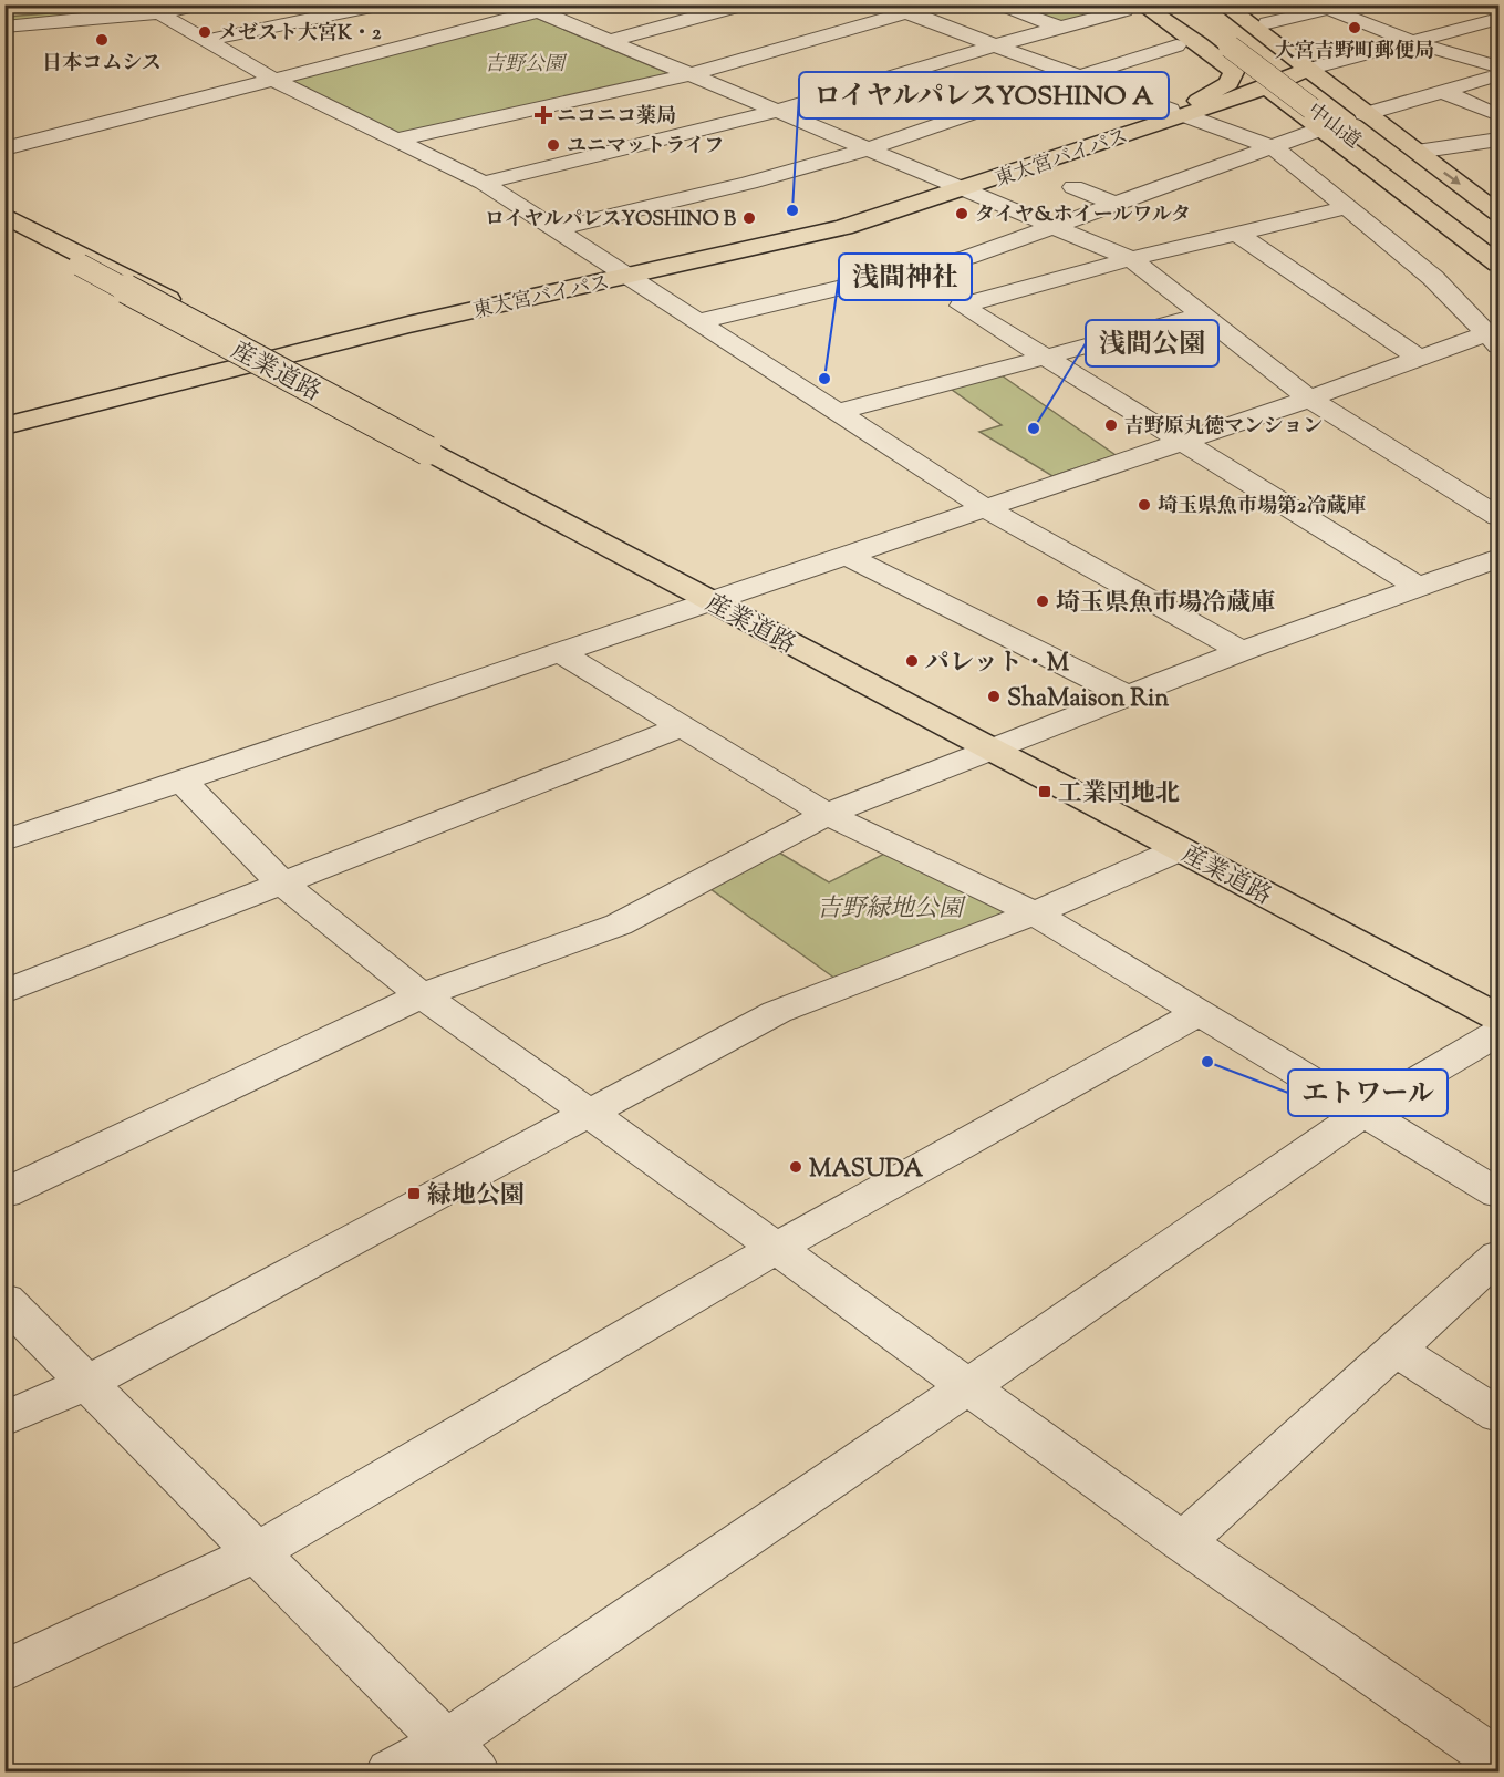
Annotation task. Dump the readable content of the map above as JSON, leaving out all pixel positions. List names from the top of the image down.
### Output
{
  "streets": {
    "main road": ["中山道", "東大宮バイパス", "産業道路"]
  },
  "crossings": [
    ["中山道", "東大宮バイパス"]
  ],
  "parks": ["吉野公園", "吉野緑地公園"],
  "places": {
    "other": [
      "大宮吉野町郵便局",
      "メゼスト大宮K・2",
      "日本コムシス",
      "ユニマットライフ",
      "ロイヤルパレスYOSHINO A",
      "タイヤ&ホイールワルタ",
      "ロイヤルパレスYOSHINO B",
      "浅間神社",
      "吉野原丸徳マンション",
      "浅間公園",
      "埼玉県魚市場第2冷蔵庫",
      "埼玉県魚市場冷蔵庫",
      "パレット・M",
      "ShaMaison Rin",
      "エトワール",
      "MASUDA"
    ],
    "health": ["ニコニコ薬局"],
    "transit": ["工業団地北", "緑地公園"]
  }
}
